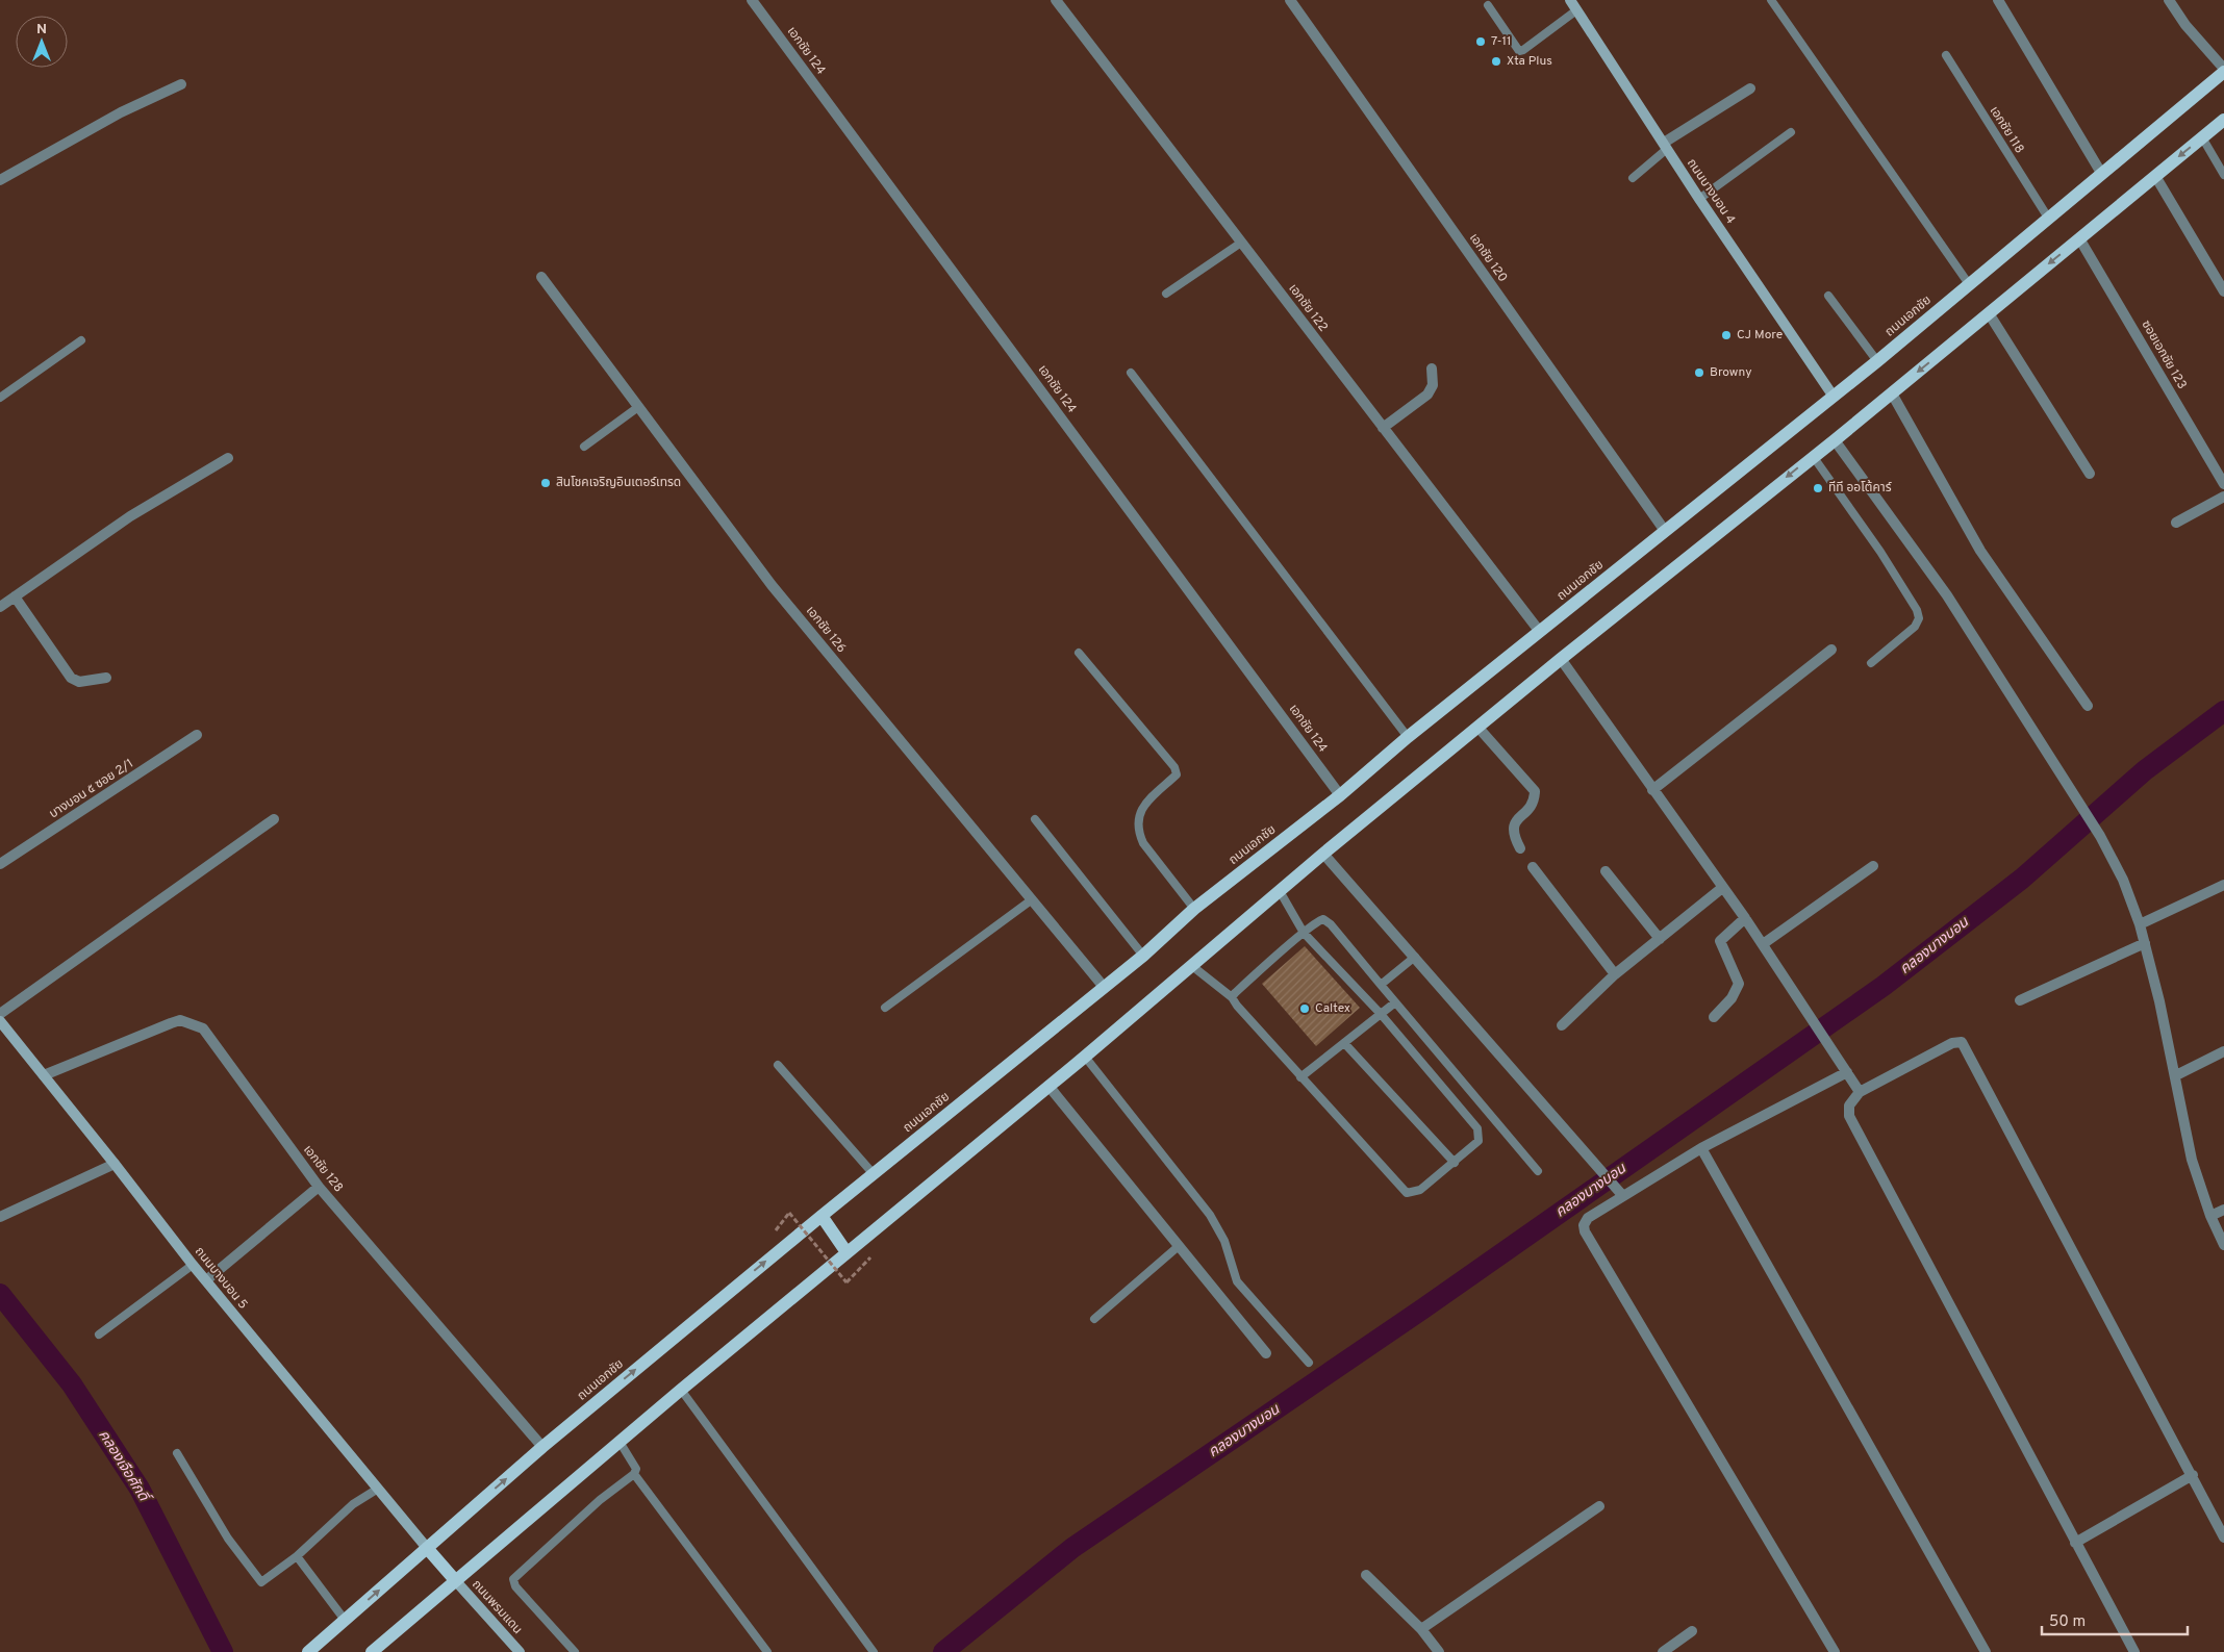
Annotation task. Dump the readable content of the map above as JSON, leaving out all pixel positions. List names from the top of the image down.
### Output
{
  "streets": {
    "main road": [
      "ถนนบางบอน 4",
      "ถนนเอกชัย",
      "ถนนบางบอน 5",
      "ถนนพรมแดน"
    ],
    "street": [
      "เอกชัย 124",
      "เอกชัย 120",
      "เอกชัย 122",
      "ซอยเอกชัย 123",
      "เอกชัย 126",
      "บางบอน ๕ ซอย 2/1",
      "เอกชัย 128"
    ],
    "lane": ["เอกชัย 118"]
  },
  "crossings": [
    ["เอกชัย 124", "ถนนเอกชัย"],
    ["เอกชัย 118", "ถนนเอกชัย"],
    ["ถนนบางบอน 4", "ถนนเอกชัย"],
    ["เอกชัย 120", "ถนนเอกชัย"],
    ["เอกชัย 122", "ถนนเอกชัย"],
    ["ถนนเอกชัย", "เอกชัย 126"],
    ["ถนนเอกชัย", "เอกชัย 128"],
    ["ถนนเอกชัย", "ถนนบางบอน 5"],
    ["เอกชัย 128", "ถนนบางบอน 5"]
  ],
  "water": ["คลองบางบอน", "คลองเจือศักดิ์"],
  "places": [
    "7-11",
    "Xta Plus",
    "CJ More",
    "Browny",
    "สินโชคเจริญอินเตอร์เทรด",
    "ทีที ออโต้คาร์",
    "Caltex"
  ],
  "scale_bar": "50 m",
  "north": "top"
}
